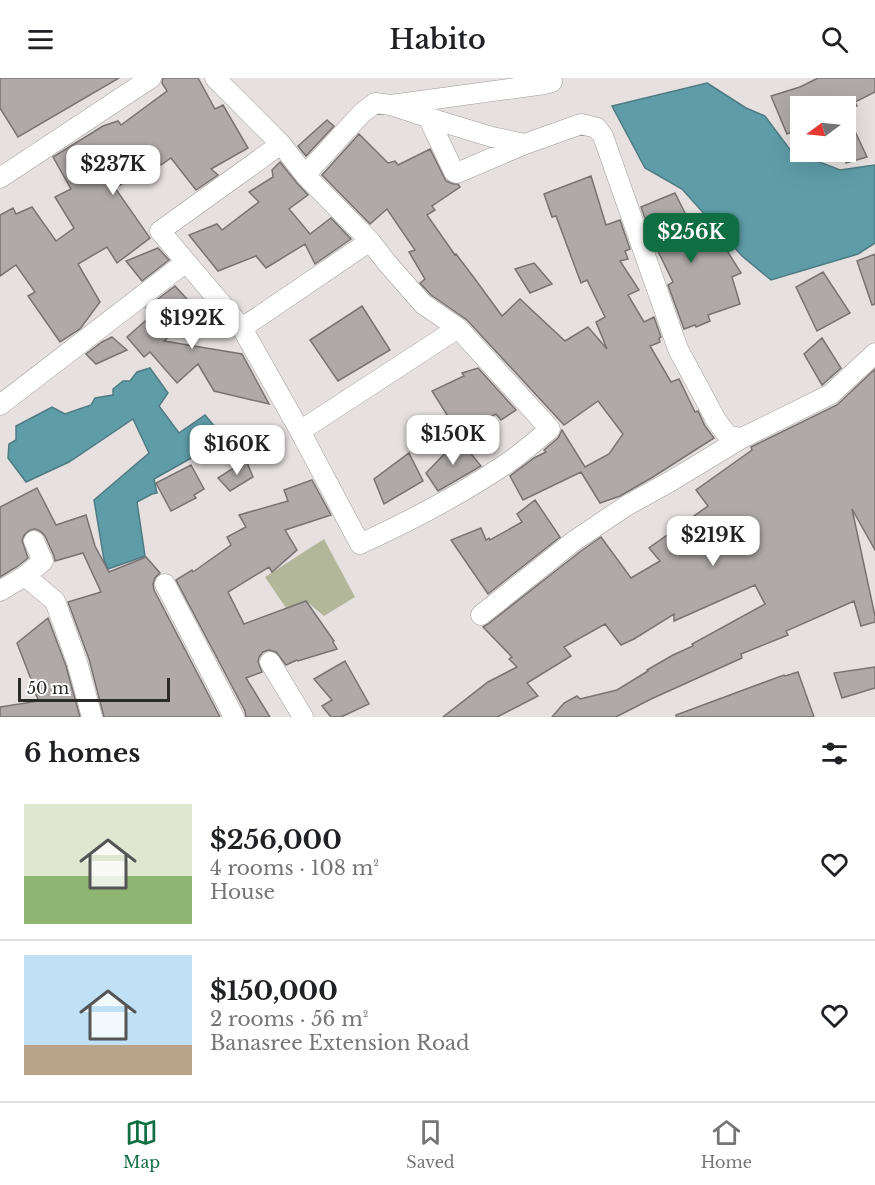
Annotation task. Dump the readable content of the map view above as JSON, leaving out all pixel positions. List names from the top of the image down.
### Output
{
  "scale_bar": "50 m",
  "north": "left",
  "page": {
    "header": "Habito",
    "price": [
      "$237K",
      "$256K",
      "$192K",
      "$150K",
      "$160K",
      "$219K"
    ],
    "scale": "50 m",
    "heading": "6 homes",
    "list": [
      {
        "name": "$256,000",
        "note": "4 rooms · 108 m² · House"
      },
      {
        "name": "$150,000",
        "note": "2 rooms · 56 m² · Banasree Extension Road"
      }
    ],
    "tabs": ["Map", "Saved", "Home"]
  }
}
